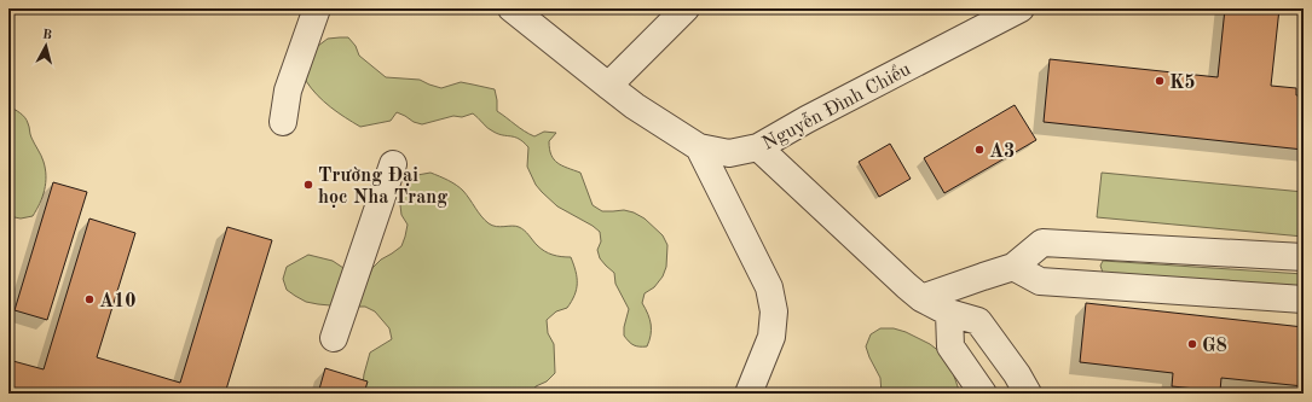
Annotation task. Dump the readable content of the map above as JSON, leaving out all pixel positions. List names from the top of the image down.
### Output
{
  "streets": {
    "street": ["Nguyễn Đình Chiểu"]
  },
  "places": [
    "K5",
    "A3",
    "Trường Đại học Nha Trang",
    "A10",
    "G8"
  ],
  "north": "top"
}
